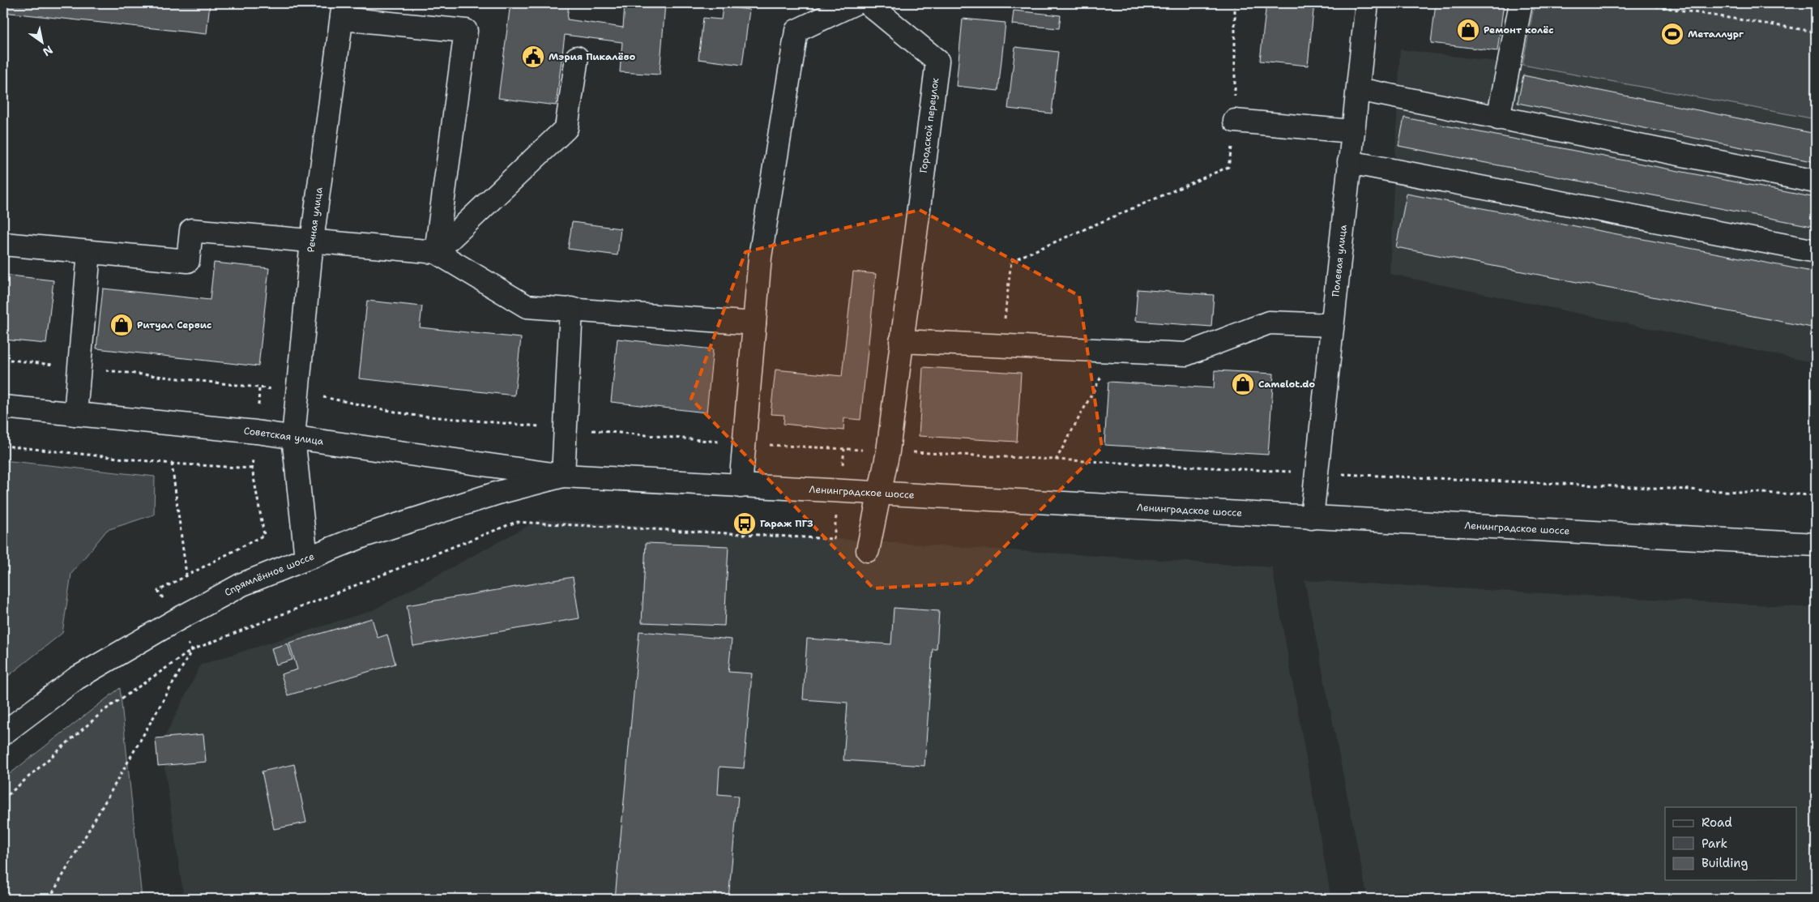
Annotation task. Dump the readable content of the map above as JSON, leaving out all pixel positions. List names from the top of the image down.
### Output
{
  "streets": {
    "main road": [
      "Городской переулок",
      "Речная улица",
      "Полевая улица",
      "Советская улица",
      "Ленинградское шоссе",
      "Спрямлённое шоссе"
    ]
  },
  "crossings": [
    ["Речная улица", "Советская улица"],
    ["Речная улица", "Спрямлённое шоссе"],
    ["Полевая улица", "Ленинградское шоссе"],
    ["Советская улица", "Ленинградское шоссе"],
    ["Советская улица", "Спрямлённое шоссе"],
    ["Ленинградское шоссе", "Спрямлённое шоссе"]
  ],
  "places": {
    "shop": ["Ремонт колёс", "Ритуал Сервис", "Camelot.do"],
    "sports": ["Металлург"],
    "public building": ["Мэрия Пикалёво"],
    "bus stop": ["Гараж ПГЗ"]
  },
  "legend": ["Road", "Park", "Building"],
  "north": "bottom right"
}
